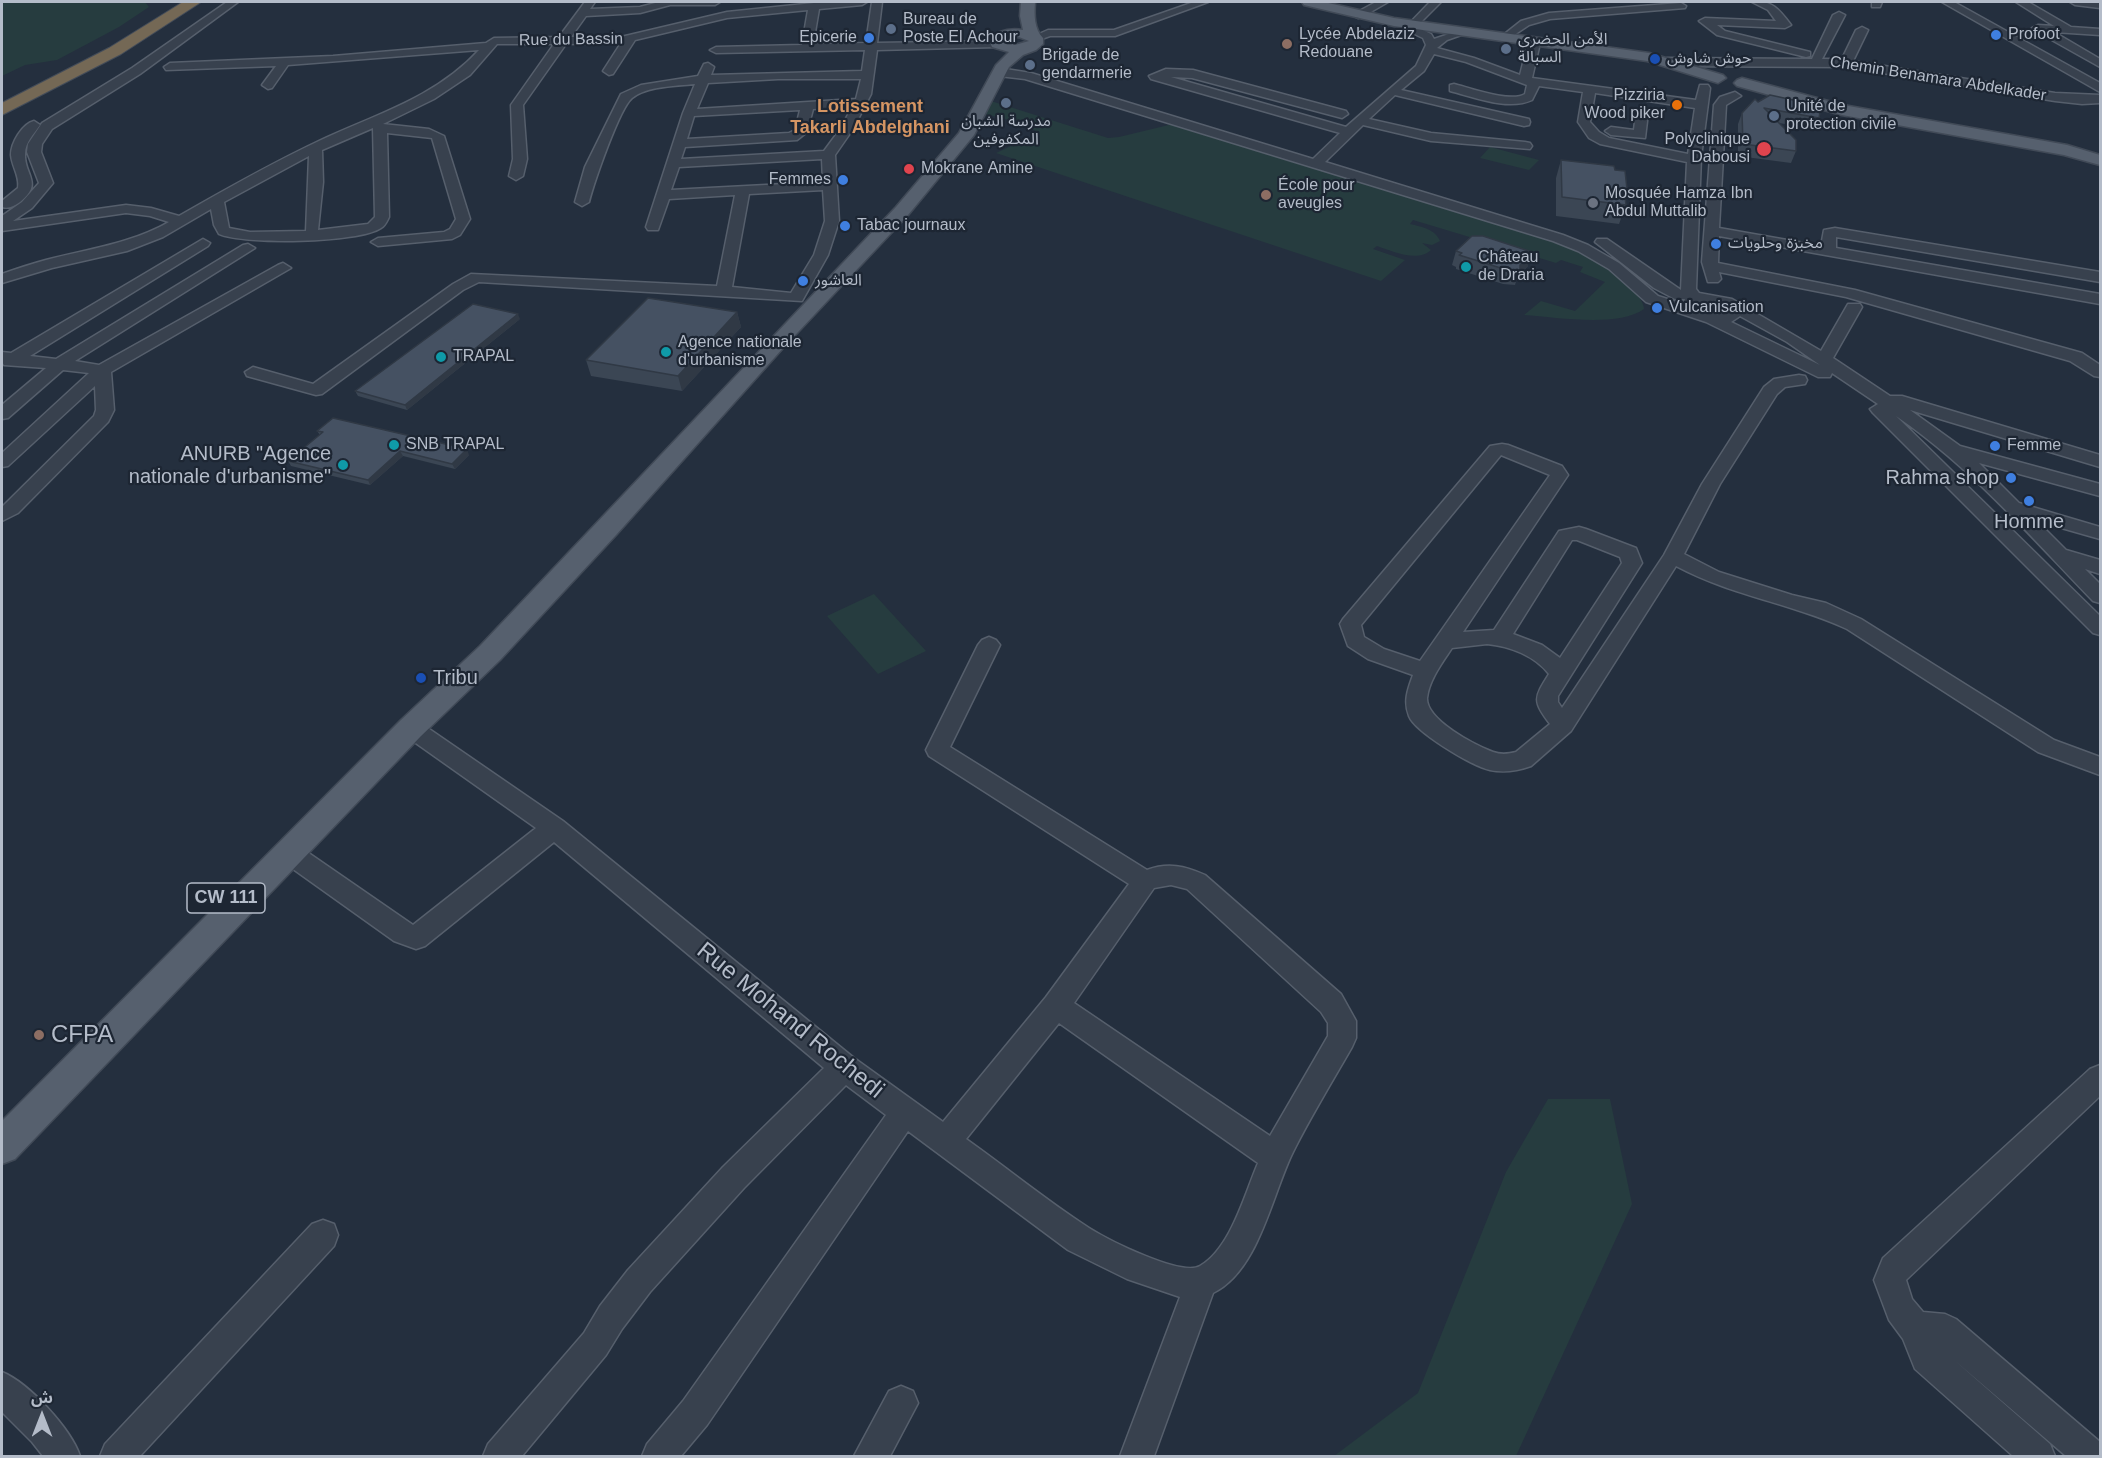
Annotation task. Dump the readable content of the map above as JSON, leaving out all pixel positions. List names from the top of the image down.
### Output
{
  "streets": {
    "main road": ["CW 111"],
    "street": ["Rue du Bassin", "Chemin Benamara Abdelkader", "Rue Mohand Rochedi"]
  },
  "districts": ["Lotissement Takarli Abdelghani"],
  "places": [
    "Bureau de Poste El Achour",
    "Profoot",
    "Epicerie",
    "Lycée Abdelaziz Redouane",
    "الأمن الحضري السبالة",
    "حوش شاوش",
    "Brigade de gendarmerie",
    "مدرسة الشبان المكفوفين",
    "Pizziria Wood piker",
    "Unité de protection civile",
    "Polyclinique Dabousi",
    "Mokrane Amine",
    "Femmes",
    "École pour aveugles",
    "Mosquée Hamza Ibn Abdul Muttalib",
    "Tabac journaux",
    "مخبزة وحلويات",
    "Château de Draria",
    "العاشور",
    "Vulcanisation",
    "Agence nationale d'urbanisme",
    "TRAPAL",
    "SNB TRAPAL",
    "Femme",
    "ANURB \"Agence nationale d'urbanisme\"",
    "Rahma shop",
    "Homme",
    "Tribu",
    "CFPA"
  ],
  "north": "top"
}
